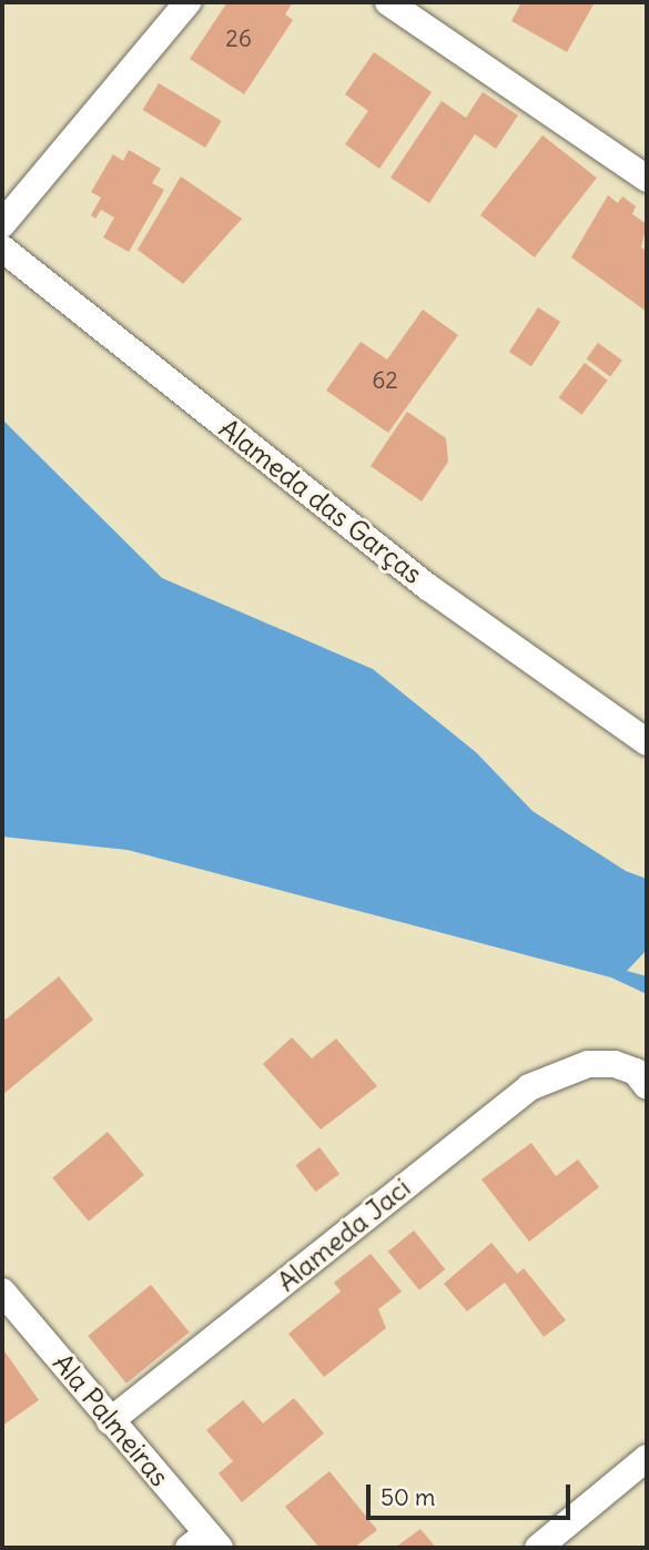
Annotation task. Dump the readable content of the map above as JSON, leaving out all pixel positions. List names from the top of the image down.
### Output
{
  "streets": {
    "street": ["Alameda das Garças", "Alameda Jaci", "Ala Palmeiras"]
  },
  "crossings": [
    ["Alameda Jaci", "Ala Palmeiras"]
  ],
  "house_numbers": ["26", "62"],
  "scale_bar": "50 m"
}
